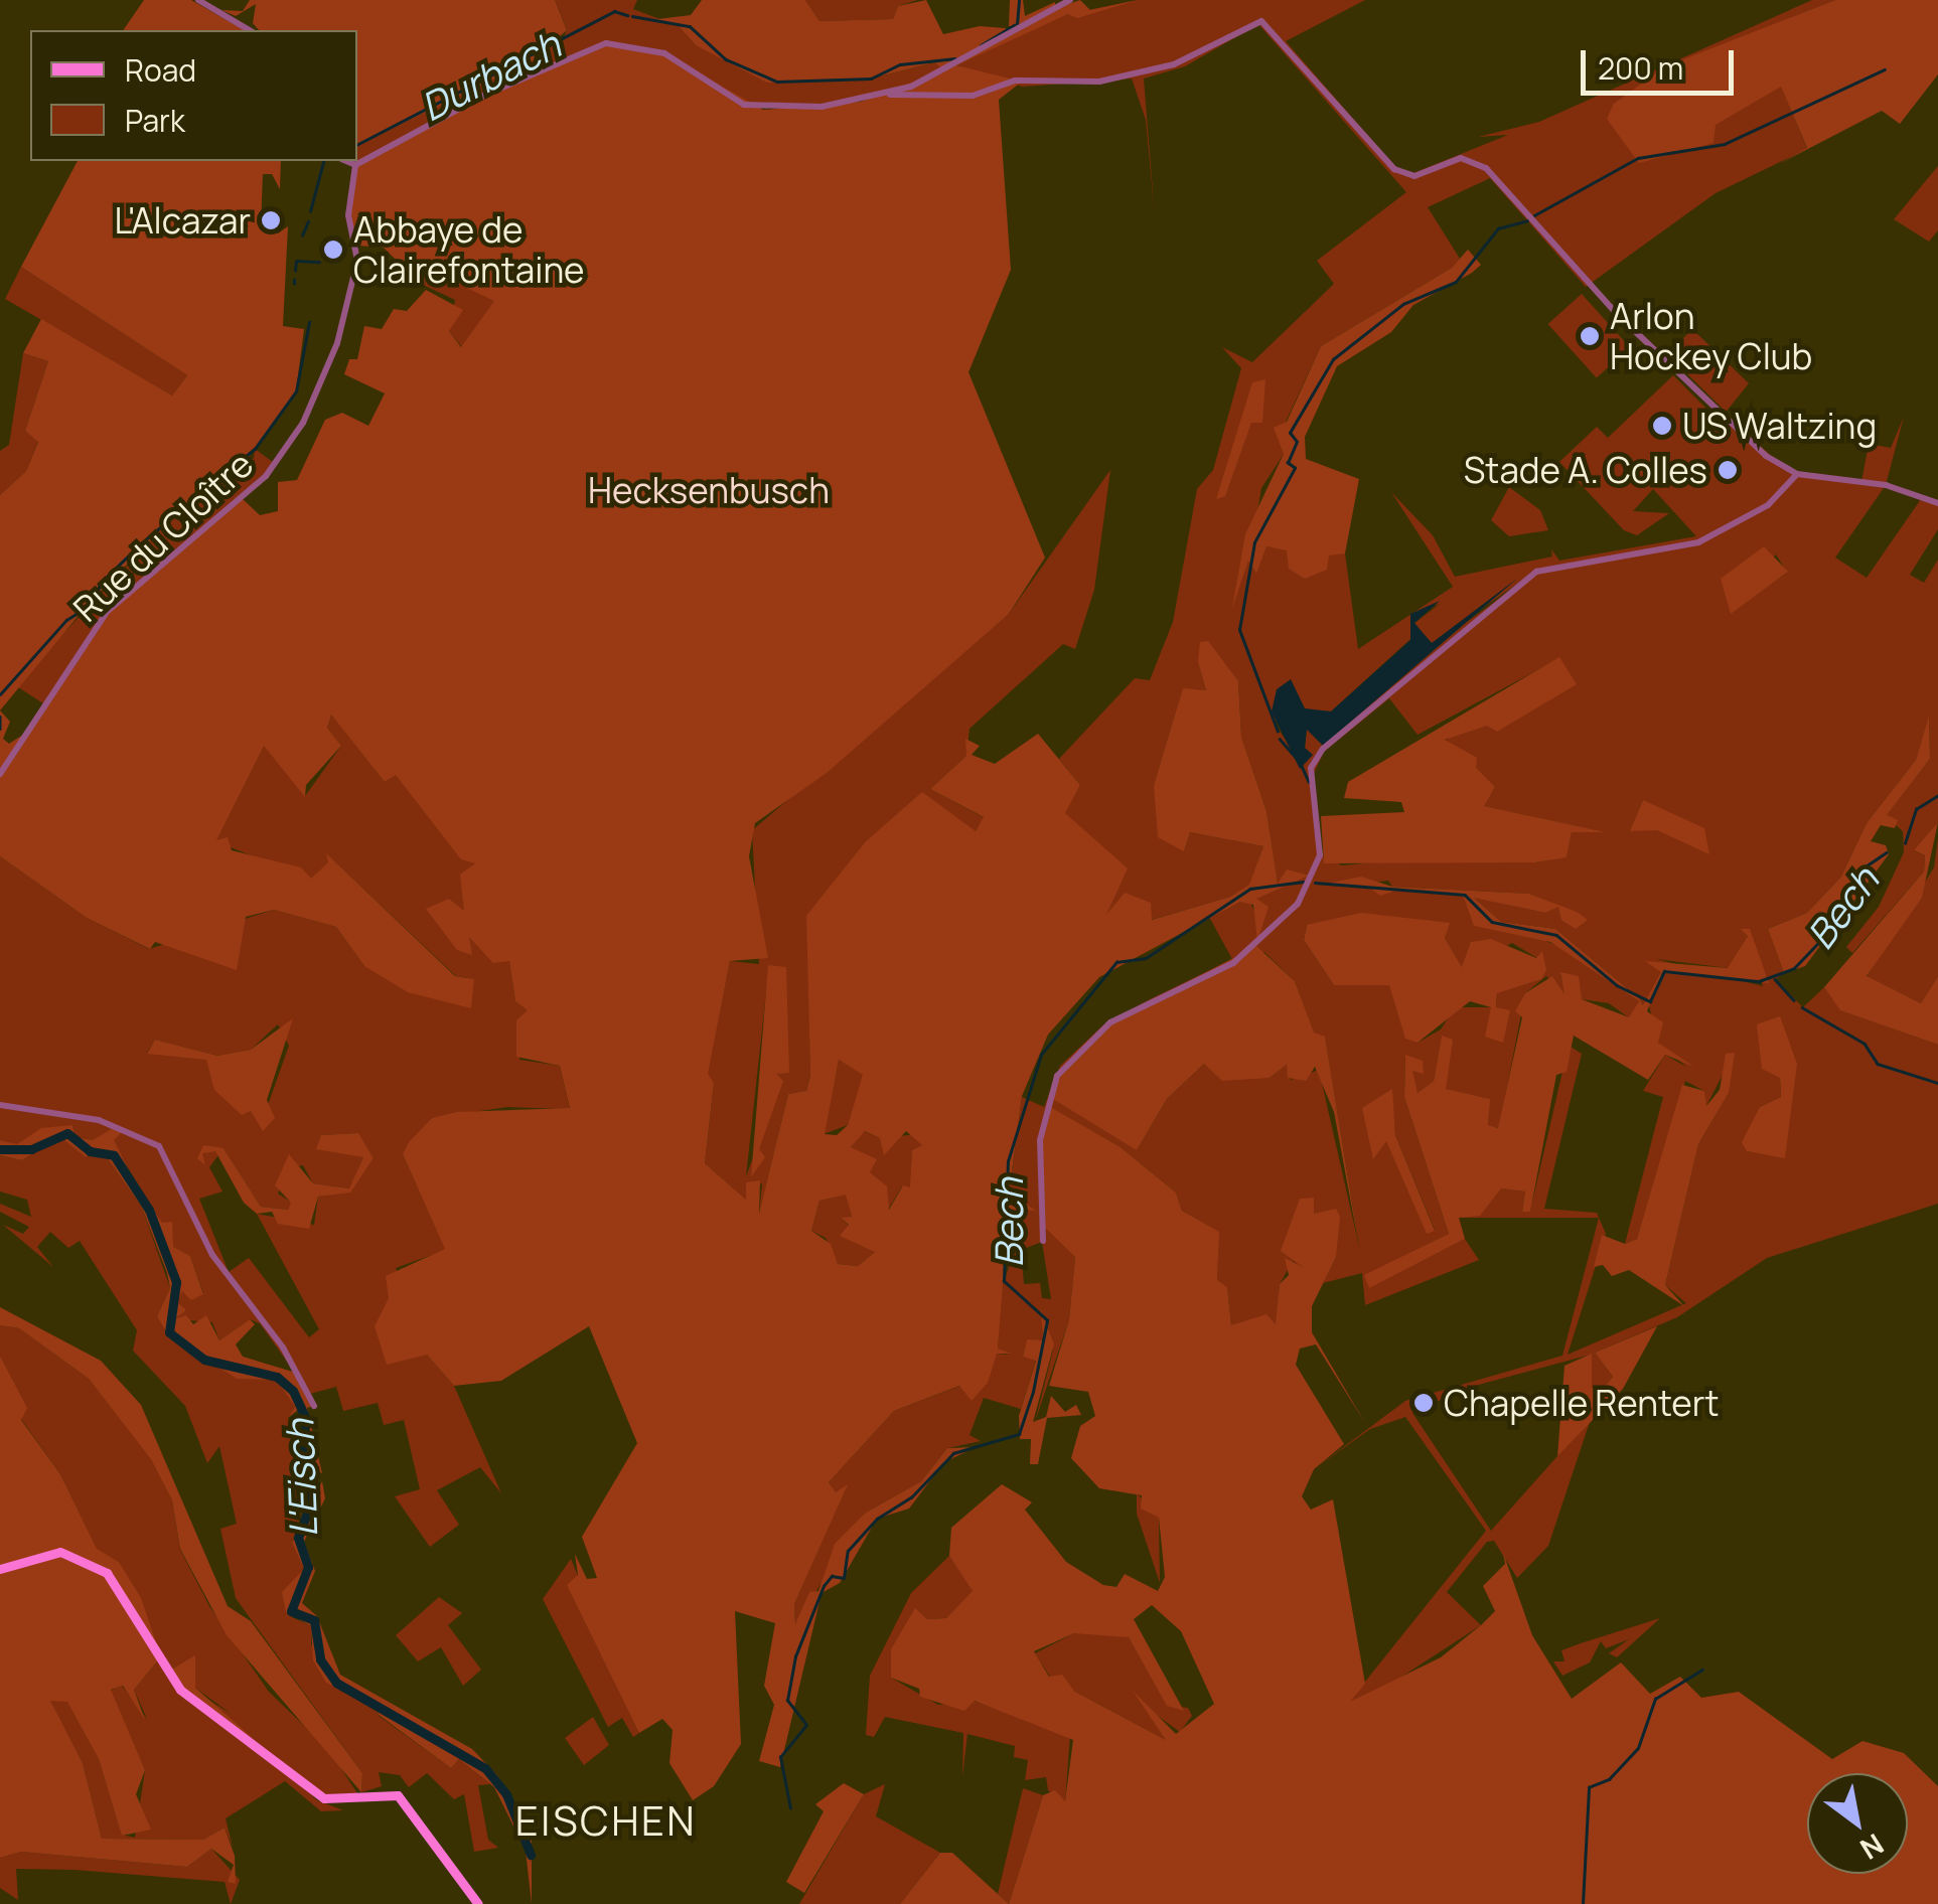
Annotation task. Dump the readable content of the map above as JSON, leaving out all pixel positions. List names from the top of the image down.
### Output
{
  "streets": {
    "street": ["Rue du Cloître"]
  },
  "districts": ["EISCHEN"],
  "water": ["Durbach", "Bech", "L'Eisch"],
  "parks": ["Hecksenbusch"],
  "places": [
    "L'Alcazar",
    "Abbaye de Clairefontaine",
    "Arlon Hockey Club",
    "US Waltzing",
    "Stade A. Colles",
    "Chapelle Rentert"
  ],
  "legend": ["Road", "Park"],
  "scale_bar": "200 m",
  "north": "bottom right"
}
